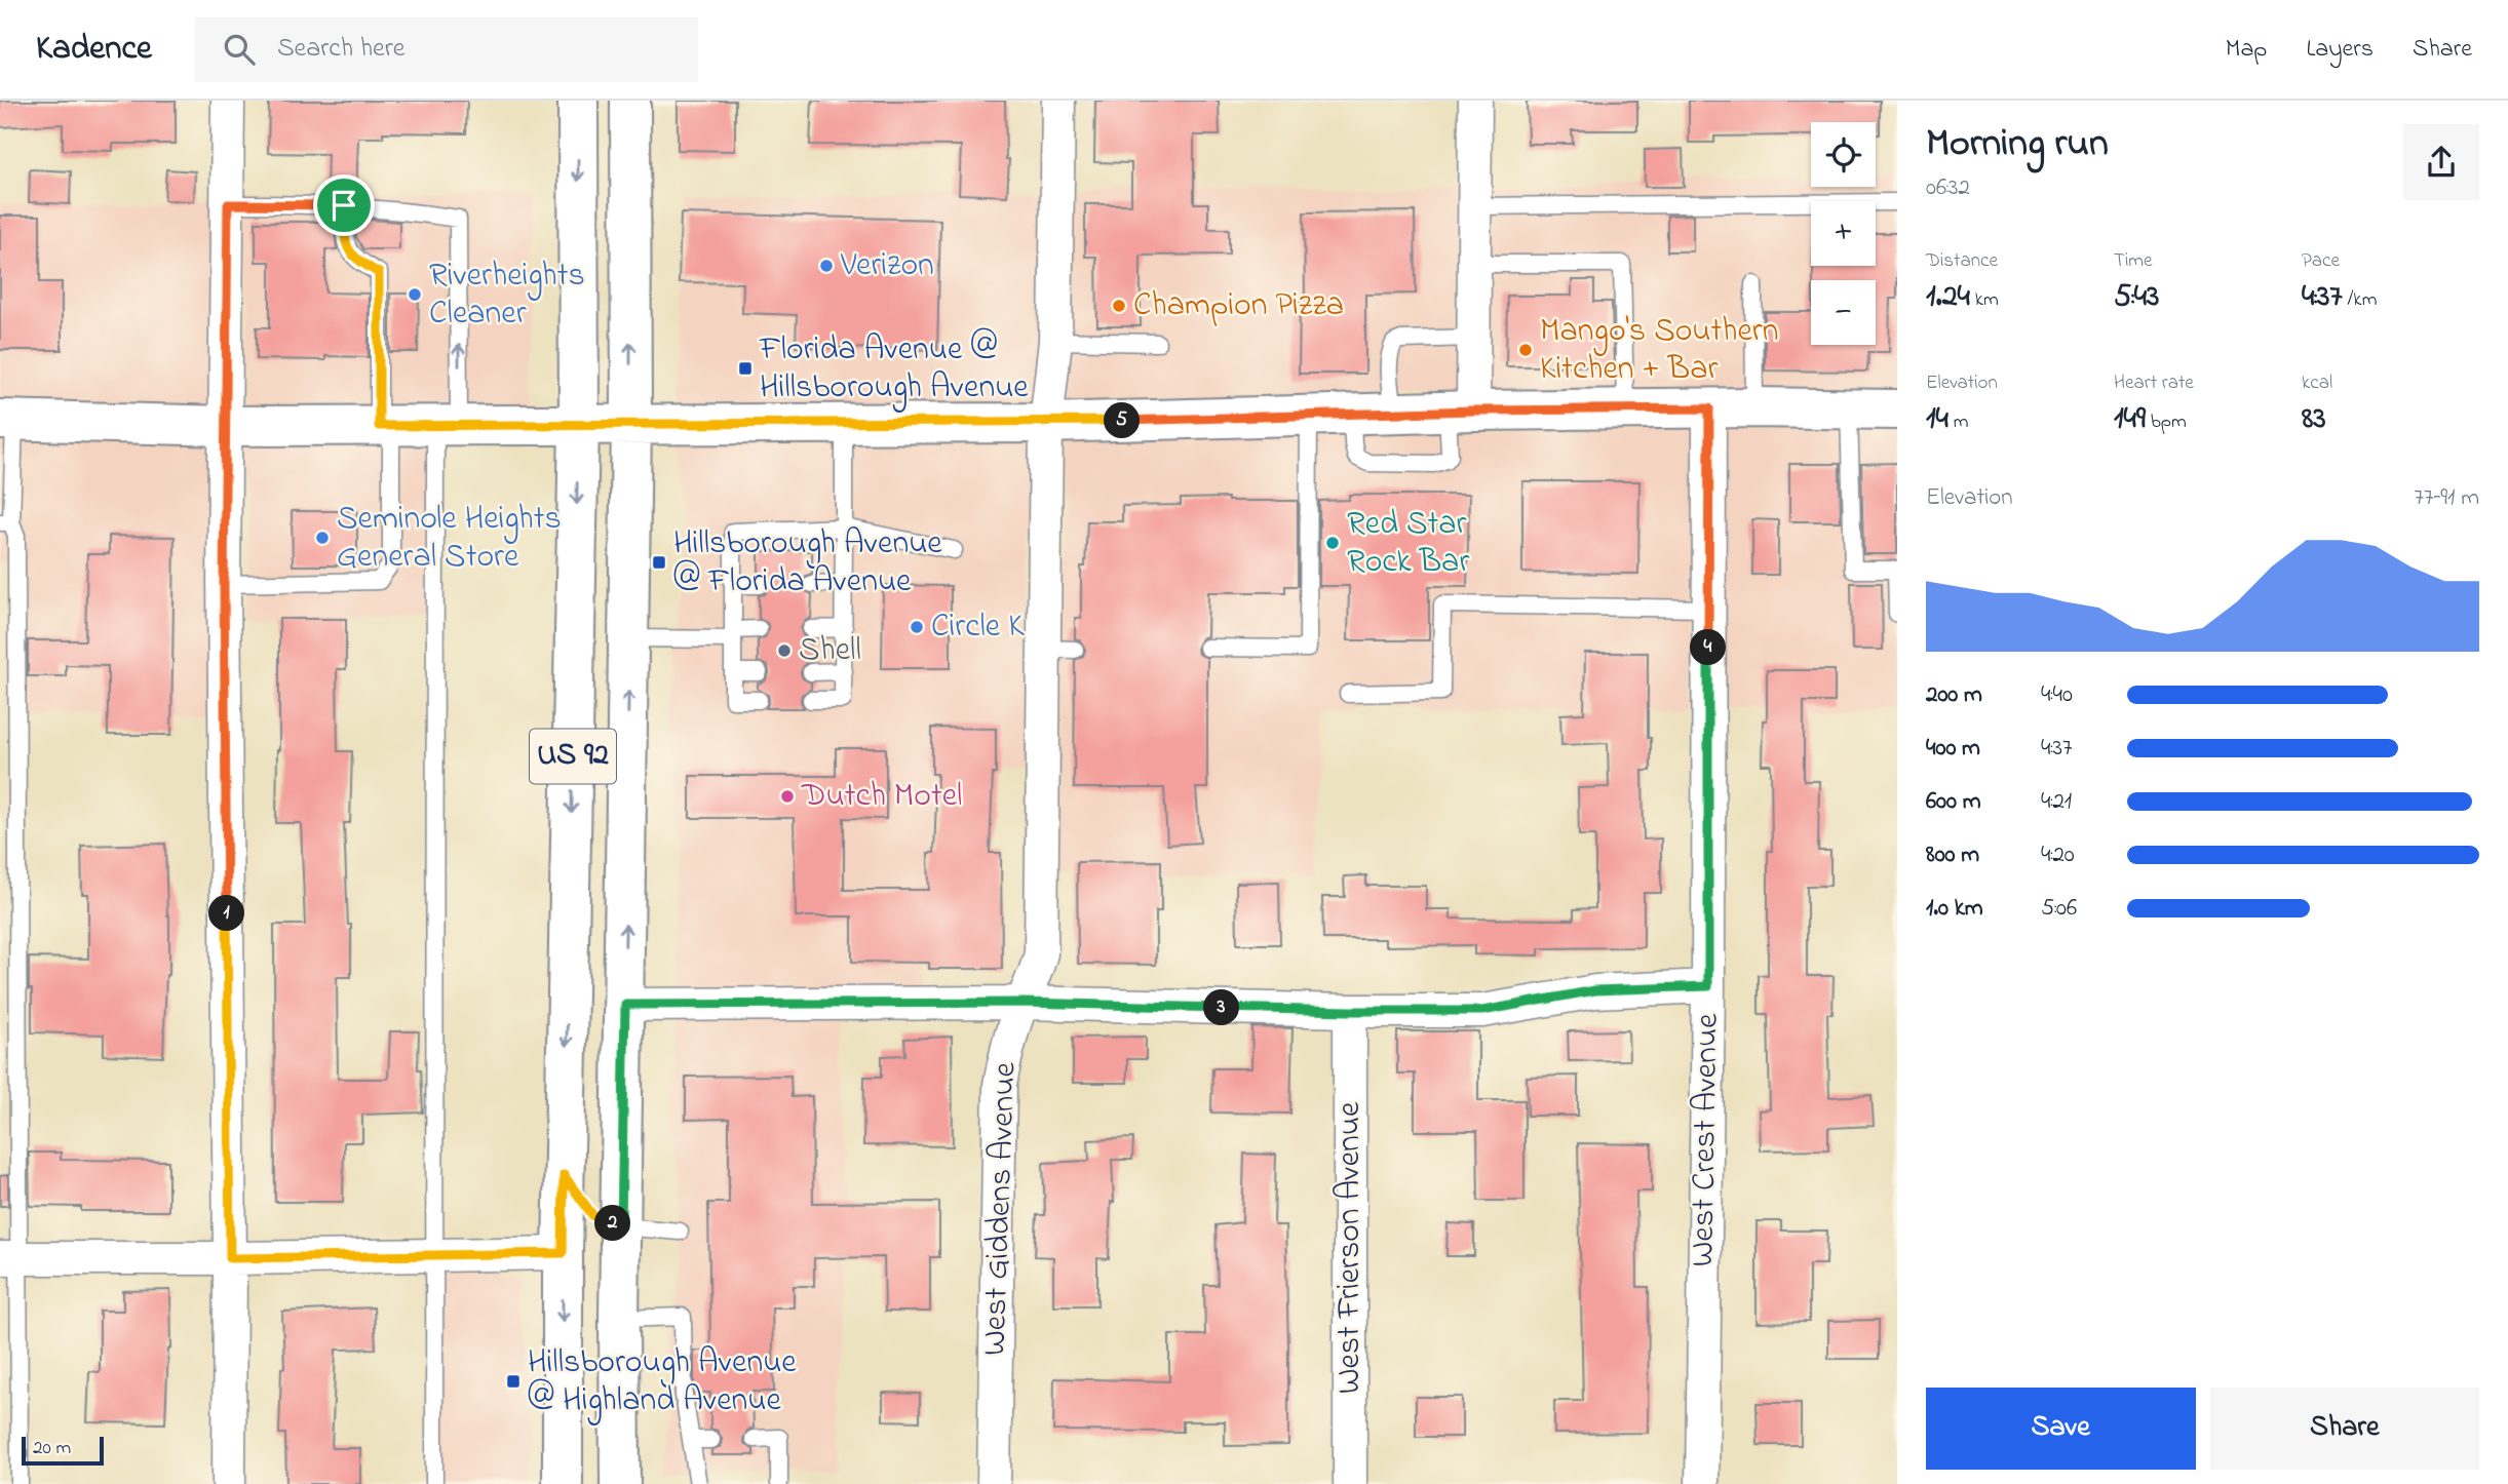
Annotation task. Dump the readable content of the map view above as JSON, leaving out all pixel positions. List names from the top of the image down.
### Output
{
  "streets": {
    "main road": ["US 92"],
    "street": ["West Crest Avenue", "West Giddens Avenue", "West Frierson Avenue"]
  },
  "places": {
    "other": [
      "Verizon",
      "Riverheights Cleaner",
      "Champion Pizza",
      "Mango's Southern Kitchen + Bar",
      "Seminole Heights General Store",
      "Red Star Rock Bar",
      "Circle K",
      "Shell",
      "Dutch Motel"
    ],
    "transit": ["Florida Avenue @ Hillsborough Avenue", "Hillsborough Avenue @ Florida Avenue", "Hillsborough Avenue @ Highland Avenue"]
  },
  "scale_bar": "20 m",
  "page": {
    "header": "Kadence",
    "search": "Search here",
    "nav": ["Map", "Layers", "Share"],
    "heading": ["Morning run", "06:32"],
    "map_buttons": ["+", "−"],
    "stats": [
      ["Distance", "1.24 km"],
      ["Time", "5:43"],
      ["Pace", "4:37 /km"],
      ["Elevation", "14 m"],
      ["Heart rate", "149 bpm"],
      ["kcal", "83"]
    ],
    "pins": [
      "5",
      "4",
      "1",
      "3",
      "2"
    ],
    "chart": ["Elevation", "77–91 m"],
    "list": [
      {
        "name": "200 m",
        "note": "4:40"
      },
      {
        "name": "400 m",
        "note": "4:37"
      },
      {
        "name": "600 m",
        "note": "4:21"
      },
      {
        "name": "800 m",
        "note": "4:20"
      },
      {
        "name": "1.0 km",
        "note": "5:06"
      }
    ],
    "buttons": ["Save", "Share"],
    "scale": "20 m"
  }
}
